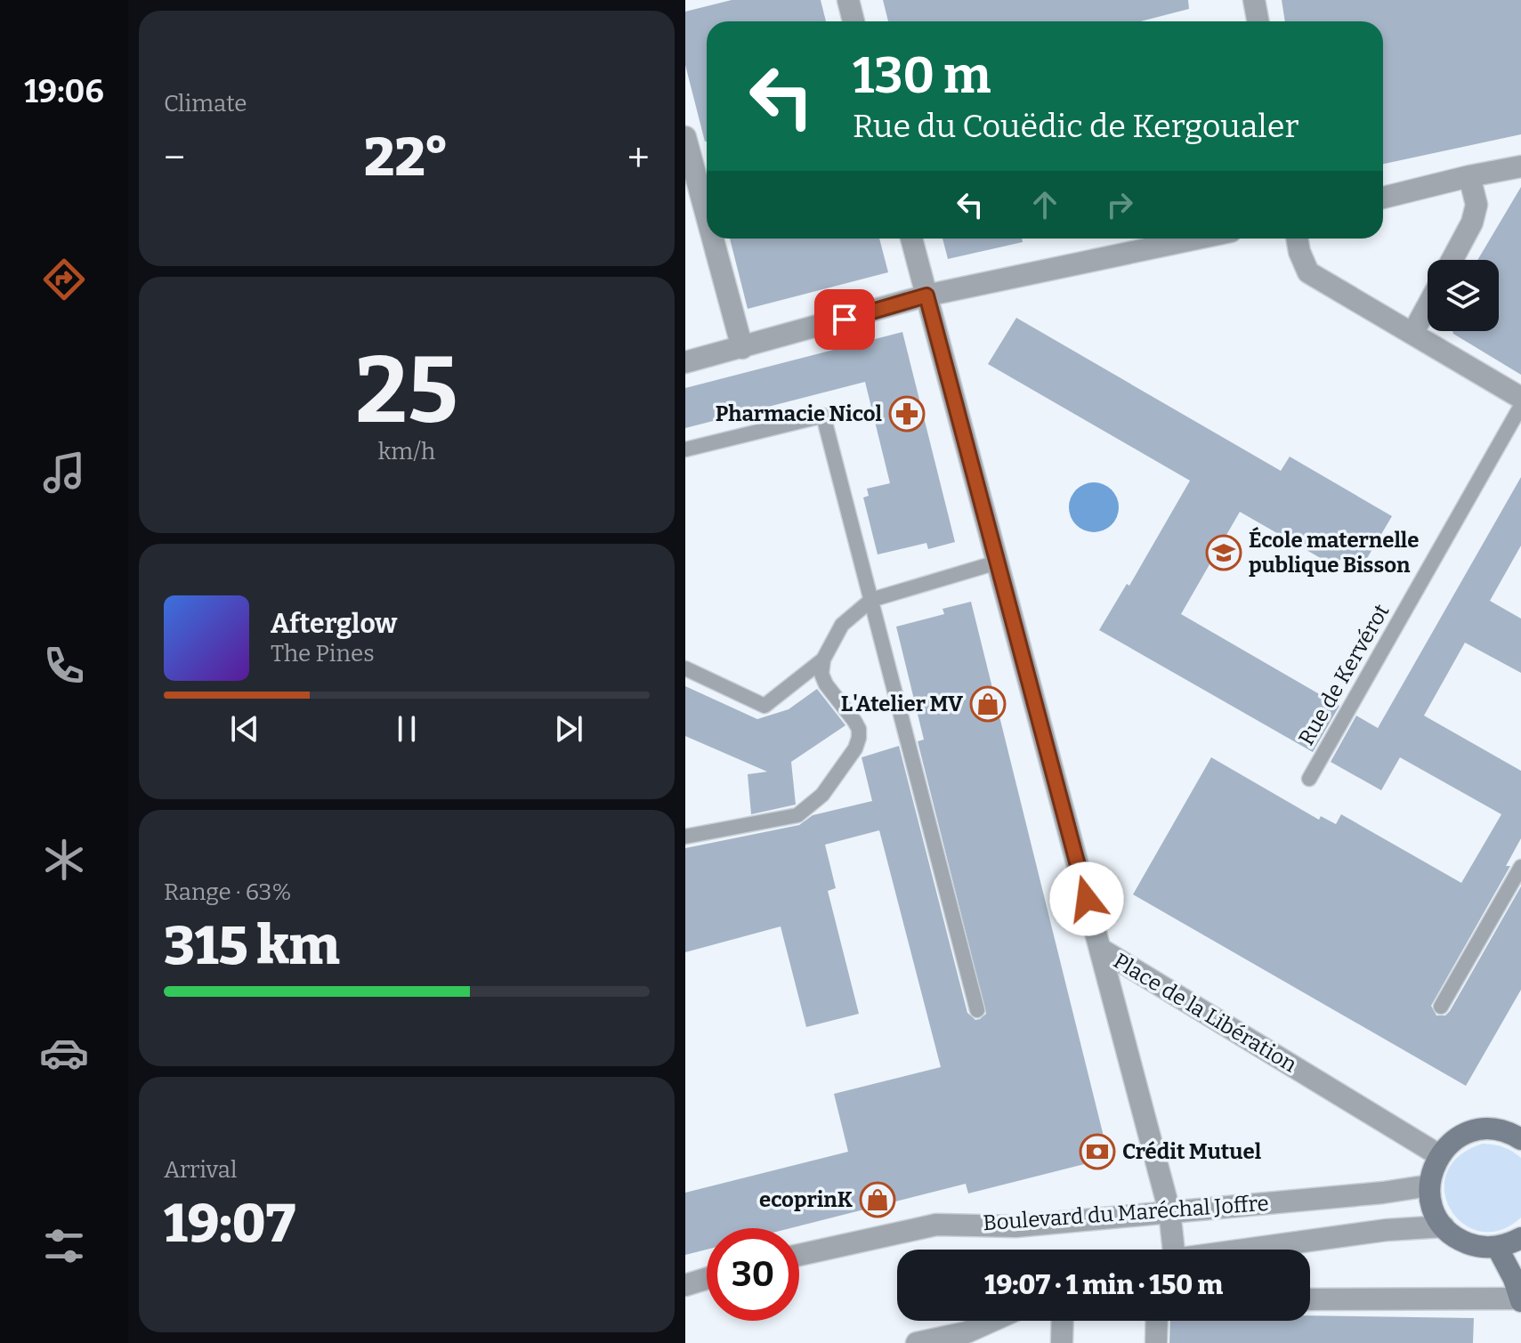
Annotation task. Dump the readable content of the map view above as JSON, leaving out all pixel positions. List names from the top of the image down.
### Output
{
  "streets": {
    "street": ["Place de la Libération", "Boulevard du Maréchal Joffre"],
    "lane": ["Rue de Kervérot"]
  },
  "crossings": [
    ["Place de la Libération", "Boulevard du Maréchal Joffre"]
  ],
  "places": {
    "pharmacy": ["Pharmacie Nicol"],
    "school or university": ["École maternelle publique Bisson"],
    "shop": ["L'Atelier MV", "ecoprinK"],
    "bank": ["Crédit Mutuel"]
  },
  "page": {
    "tabs": "19:06",
    "tile": [
      "Climate",
      ["25", "km/h"],
      ["Range · 63%", "315 km"],
      ["Arrival", "19:07"]
    ],
    "turn": ["130 m", "Rue du Couëdic de Kergoualer"],
    "heat": ["−", "22°", "+"],
    "song": ["Afterglow", "The Pines"],
    "limit": "30",
    "trip": "19:07 · 1 min · 150 m"
  }
}
